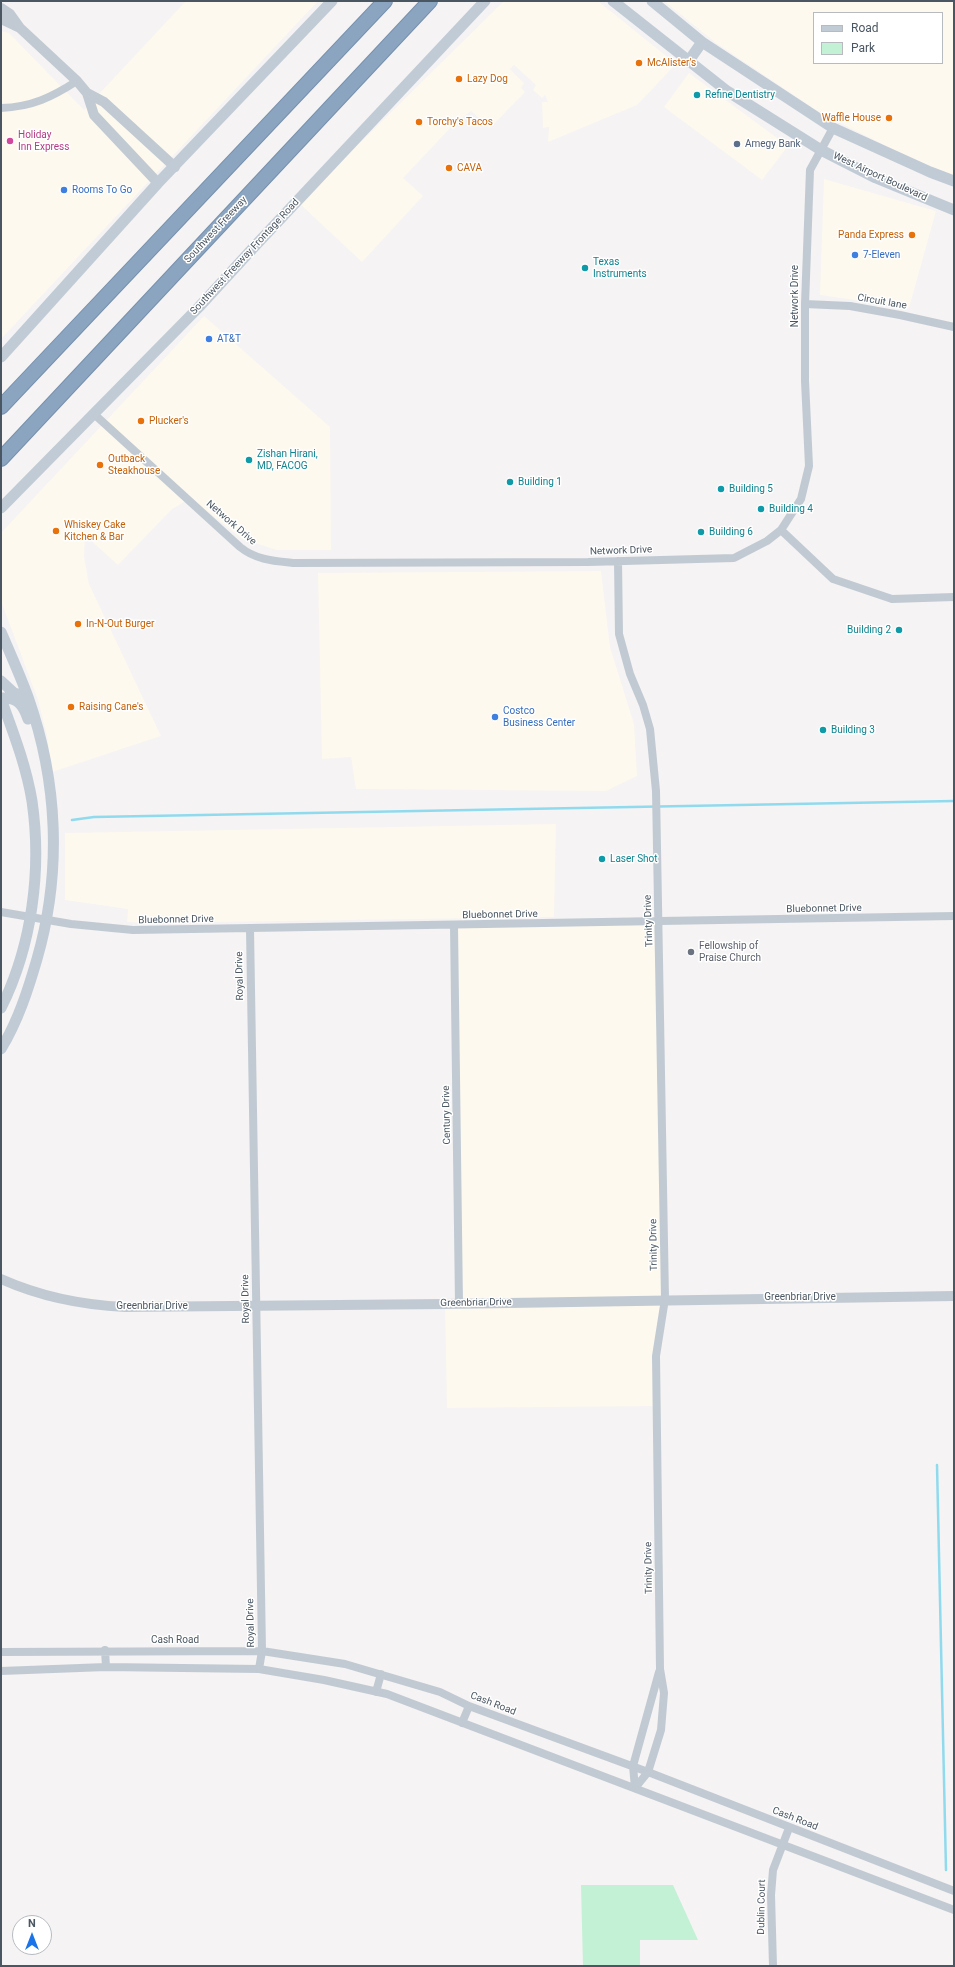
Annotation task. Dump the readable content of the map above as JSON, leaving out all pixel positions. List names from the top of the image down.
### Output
{
  "streets": {
    "highway": ["Southwest Freeway"],
    "main road": ["West Airport Boulevard", "Southwest Freeway Frontage Road"],
    "street": [
      "Network Drive",
      "Circuit lane",
      "Bluebonnet Drive",
      "Trinity Drive",
      "Royal Drive",
      "Century Drive",
      "Greenbriar Drive",
      "Cash Road",
      "Dublin Court"
    ]
  },
  "crossings": [
    ["West Airport Boulevard", "Network Drive"],
    ["Southwest Freeway Frontage Road", "Network Drive"],
    ["Network Drive", "Circuit lane"],
    ["Network Drive", "Trinity Drive"],
    ["Bluebonnet Drive", "Trinity Drive"],
    ["Bluebonnet Drive", "Royal Drive"],
    ["Bluebonnet Drive", "Century Drive"],
    ["Trinity Drive", "Greenbriar Drive"],
    ["Trinity Drive", "Cash Road"],
    ["Royal Drive", "Greenbriar Drive"],
    ["Royal Drive", "Cash Road"],
    ["Century Drive", "Greenbriar Drive"],
    ["Cash Road", "Dublin Court"]
  ],
  "places": [
    "McAlister's",
    "Lazy Dog",
    "Refine Dentistry",
    "Waffle House",
    "Torchy's Tacos",
    "Holiday Inn Express",
    "Amegy Bank",
    "CAVA",
    "Rooms To Go",
    "Panda Express",
    "7-Eleven",
    "Texas Instruments",
    "AT&T",
    "Plucker's",
    "Zishan Hirani, MD, FACOG",
    "Outback Steakhouse",
    "Building 1",
    "Building 5",
    "Building 4",
    "Whiskey Cake Kitchen & Bar",
    "Building 6",
    "In-N-Out Burger",
    "Building 2",
    "Raising Cane's",
    "Costco Business Center",
    "Building 3",
    "Laser Shot",
    "Fellowship of Praise Church"
  ],
  "legend": ["Road", "Park"],
  "north": "top"
}
